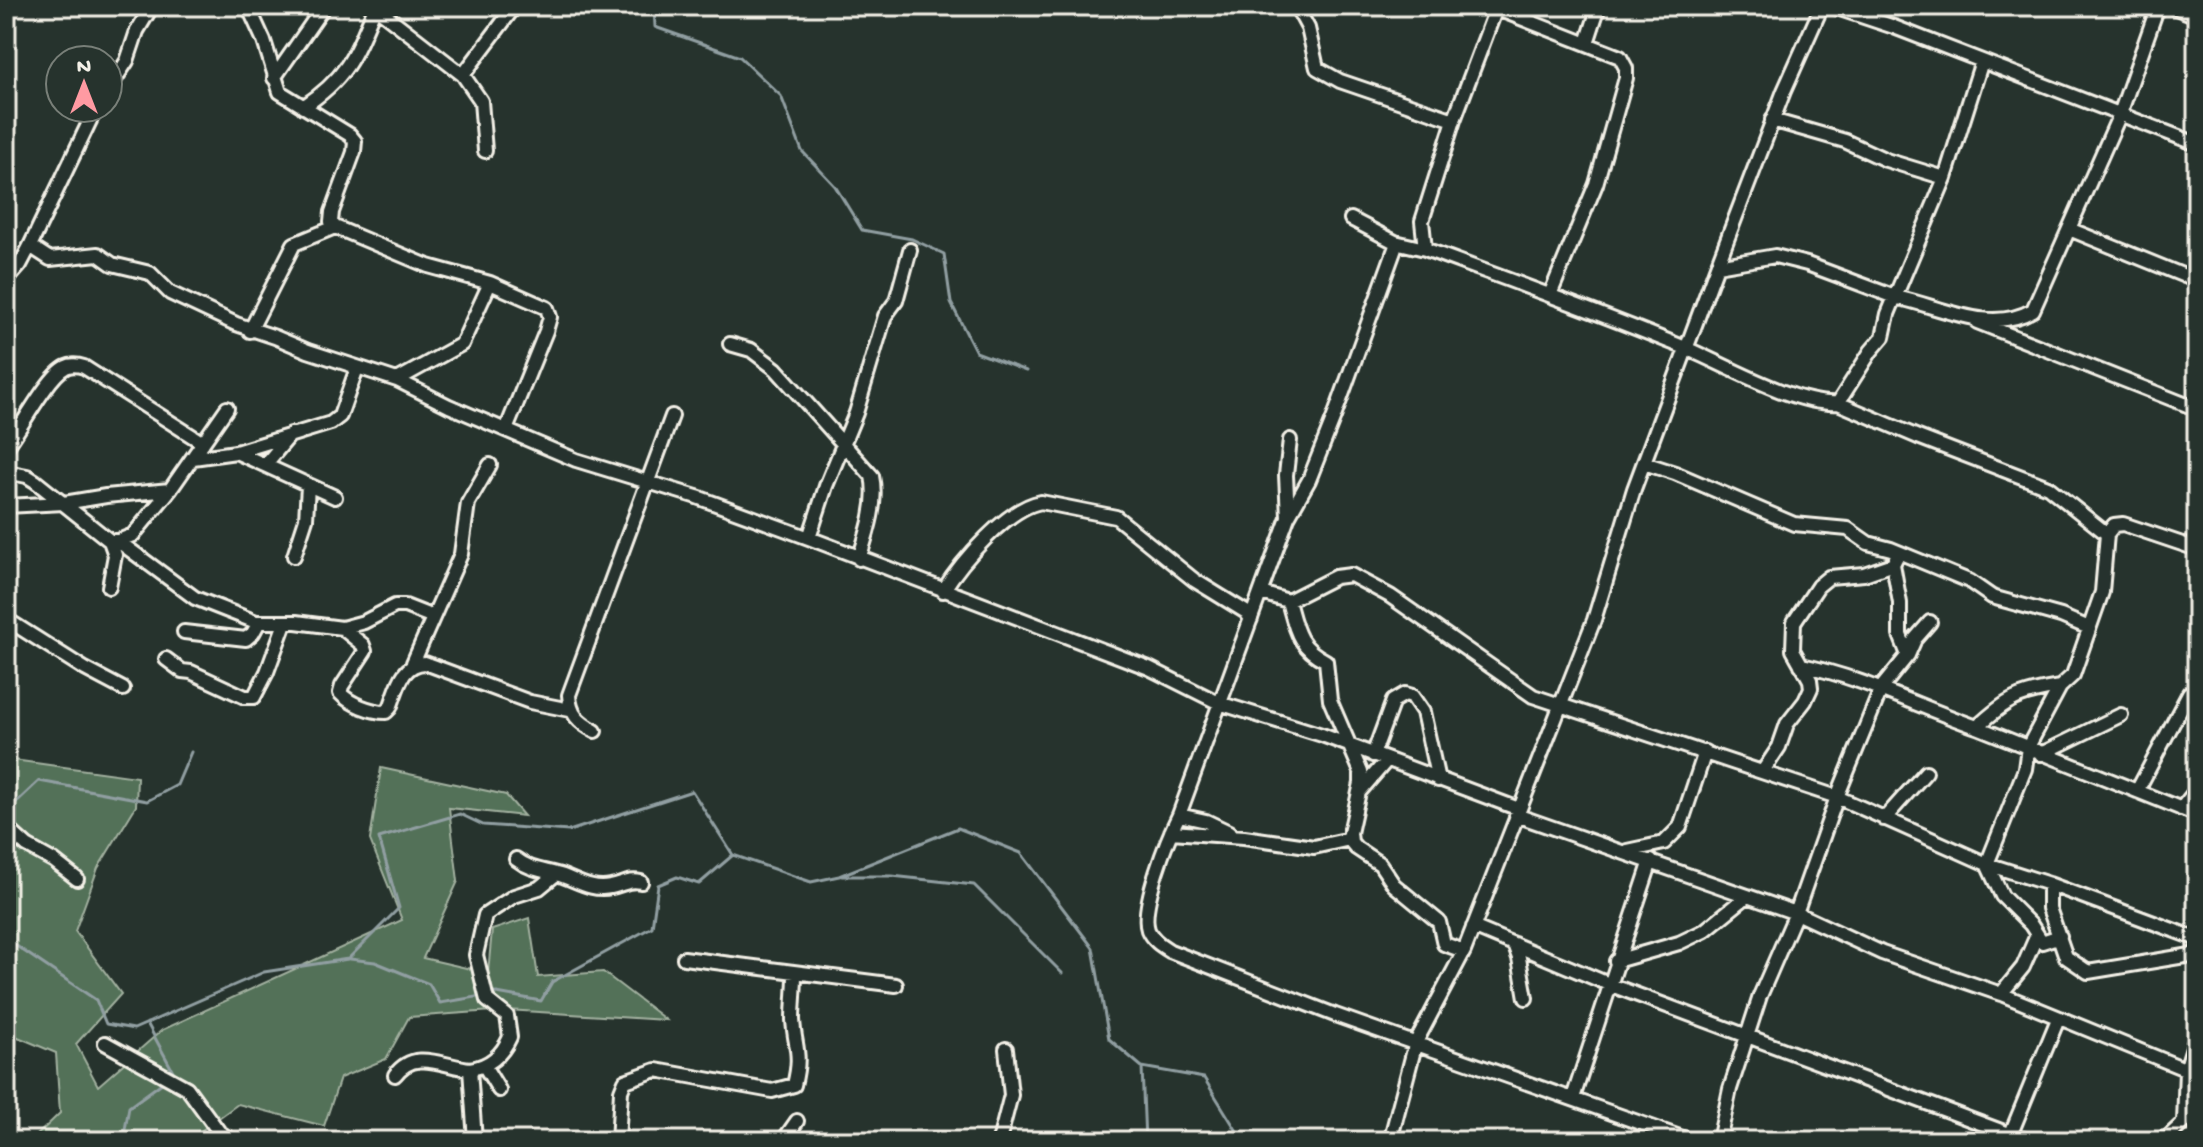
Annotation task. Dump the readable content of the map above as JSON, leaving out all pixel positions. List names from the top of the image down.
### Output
{
  "north": "top"
}
